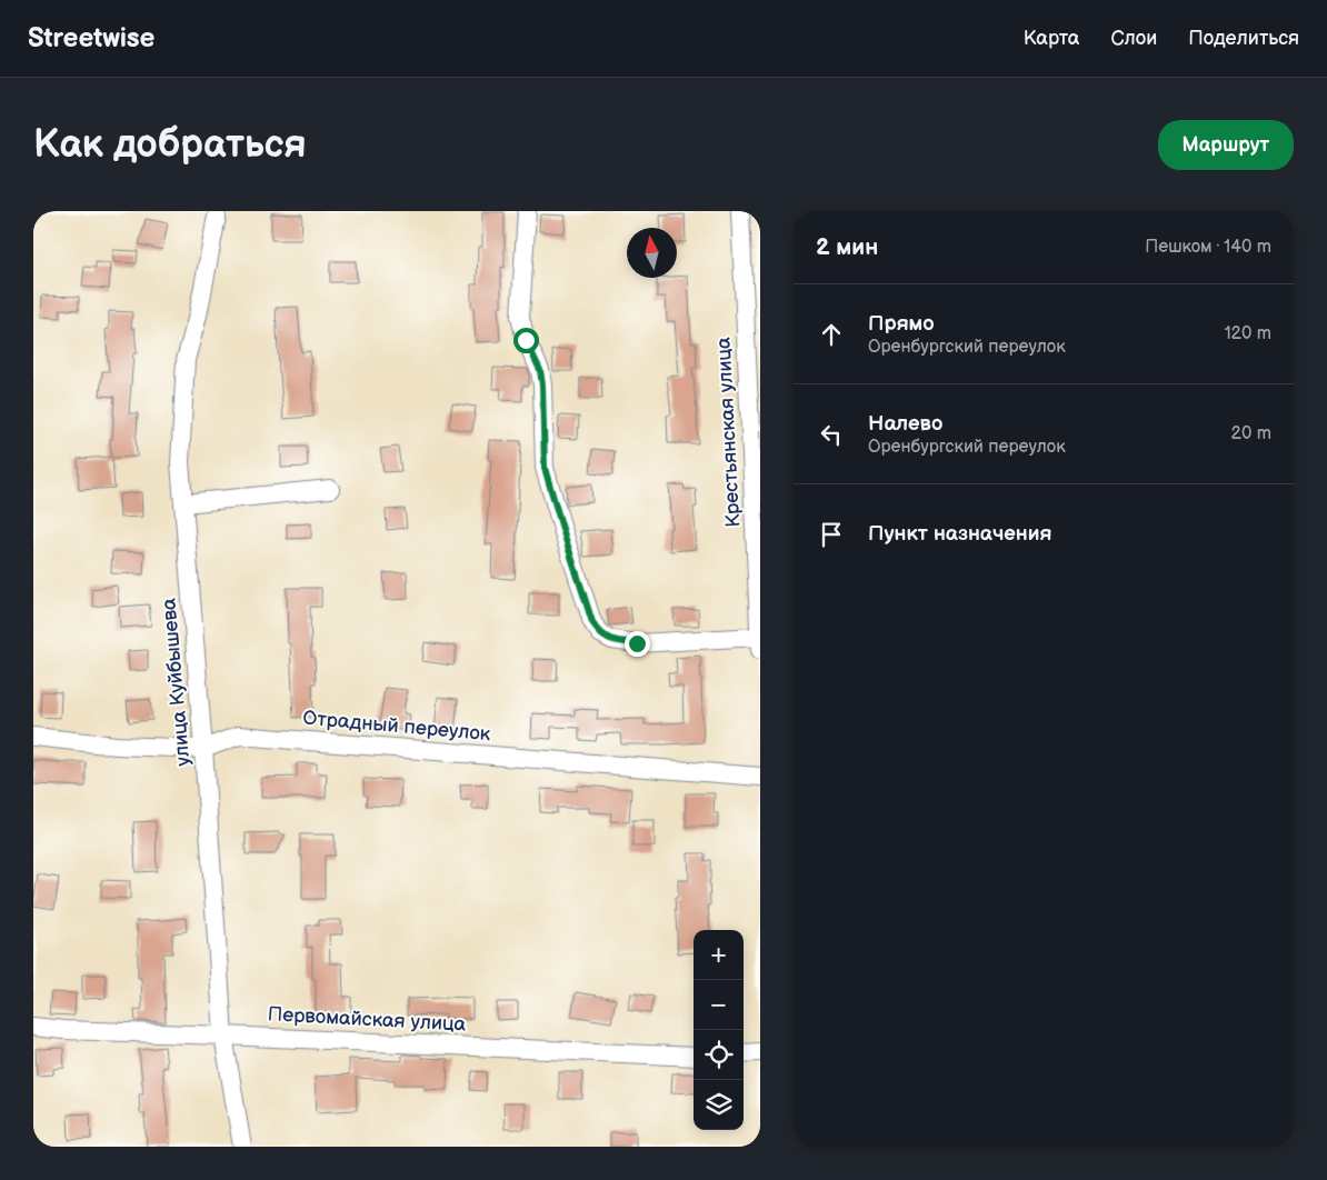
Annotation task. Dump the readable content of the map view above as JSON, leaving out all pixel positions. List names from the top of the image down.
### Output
{
  "streets": {
    "street": [
      "Крестьянская улица",
      "улица Куйбышева",
      "Отрадный переулок",
      "Первомайская улица"
    ]
  },
  "crossings": [
    ["улица Куйбышева", "Отрадный переулок"],
    ["улица Куйбышева", "Первомайская улица"]
  ],
  "north": "top",
  "page": {
    "header": "Streetwise",
    "nav": ["Карта", "Слои", "Поделиться"],
    "buttons": "Маршрут",
    "title": "Как добраться",
    "heading": ["2 мин", "Пешком · 140 m"],
    "list": [
      ["Прямо", "Оренбургский переулок", "120 m"],
      ["Налево", "Оренбургский переулок", "20 m"],
      "Пункт назначения"
    ],
    "map_buttons": ["+", "−"]
  }
}
